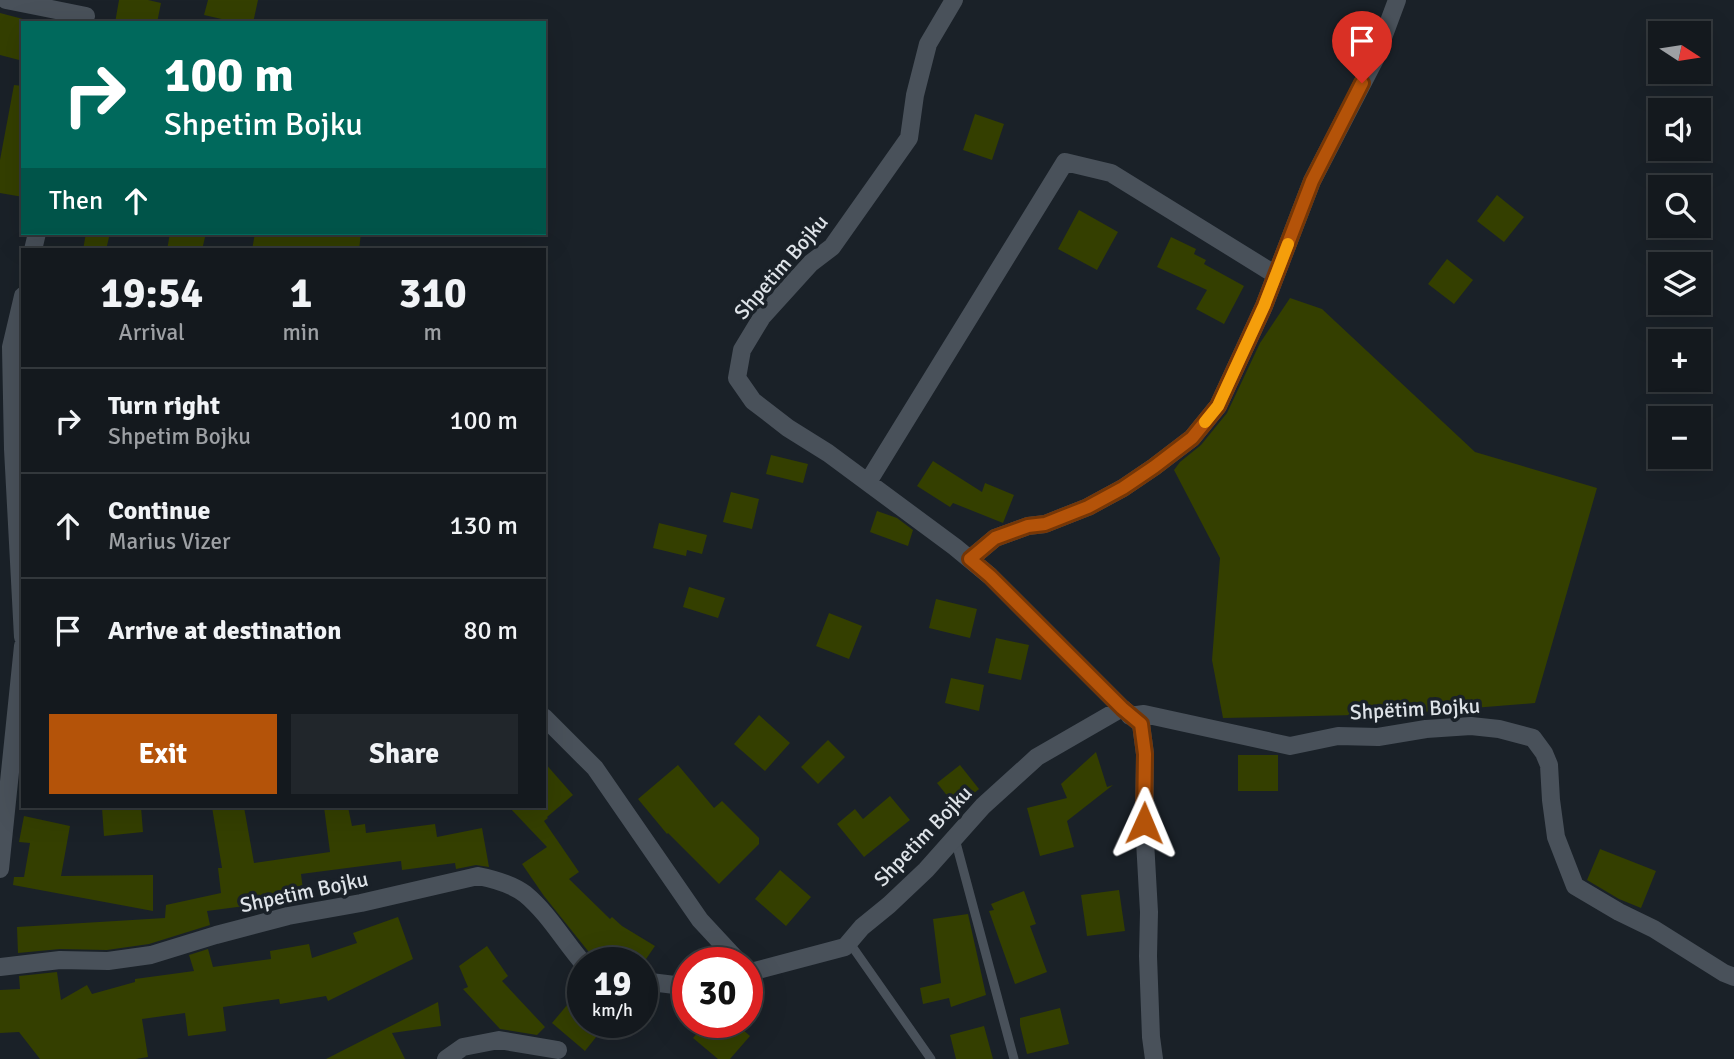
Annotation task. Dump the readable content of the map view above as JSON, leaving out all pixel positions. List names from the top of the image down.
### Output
{
  "streets": {
    "street": ["Shpetim Bojku", "Shpëtim Bojku"]
  },
  "crossings": [
    ["Shpetim Bojku", "Shpëtim Bojku"]
  ],
  "north": "right",
  "page": {
    "map_buttons": ["+", "−"],
    "turn": ["100 m", "Shpetim Bojku"],
    "then": "Then",
    "eta": [
      "19:54",
      "Arrival",
      "1",
      "min",
      "310",
      "m"
    ],
    "list": [
      {
        "name": "Turn right",
        "note": "Shpetim Bojku",
        "value": "100 m"
      },
      {
        "name": "Continue",
        "note": "Marius Vizer",
        "value": "130 m"
      },
      {
        "name": "Arrive at destination",
        "value": "80 m"
      }
    ],
    "buttons": ["Exit", "Share"],
    "speed": "19 km/h",
    "limit": "30"
  }
}
